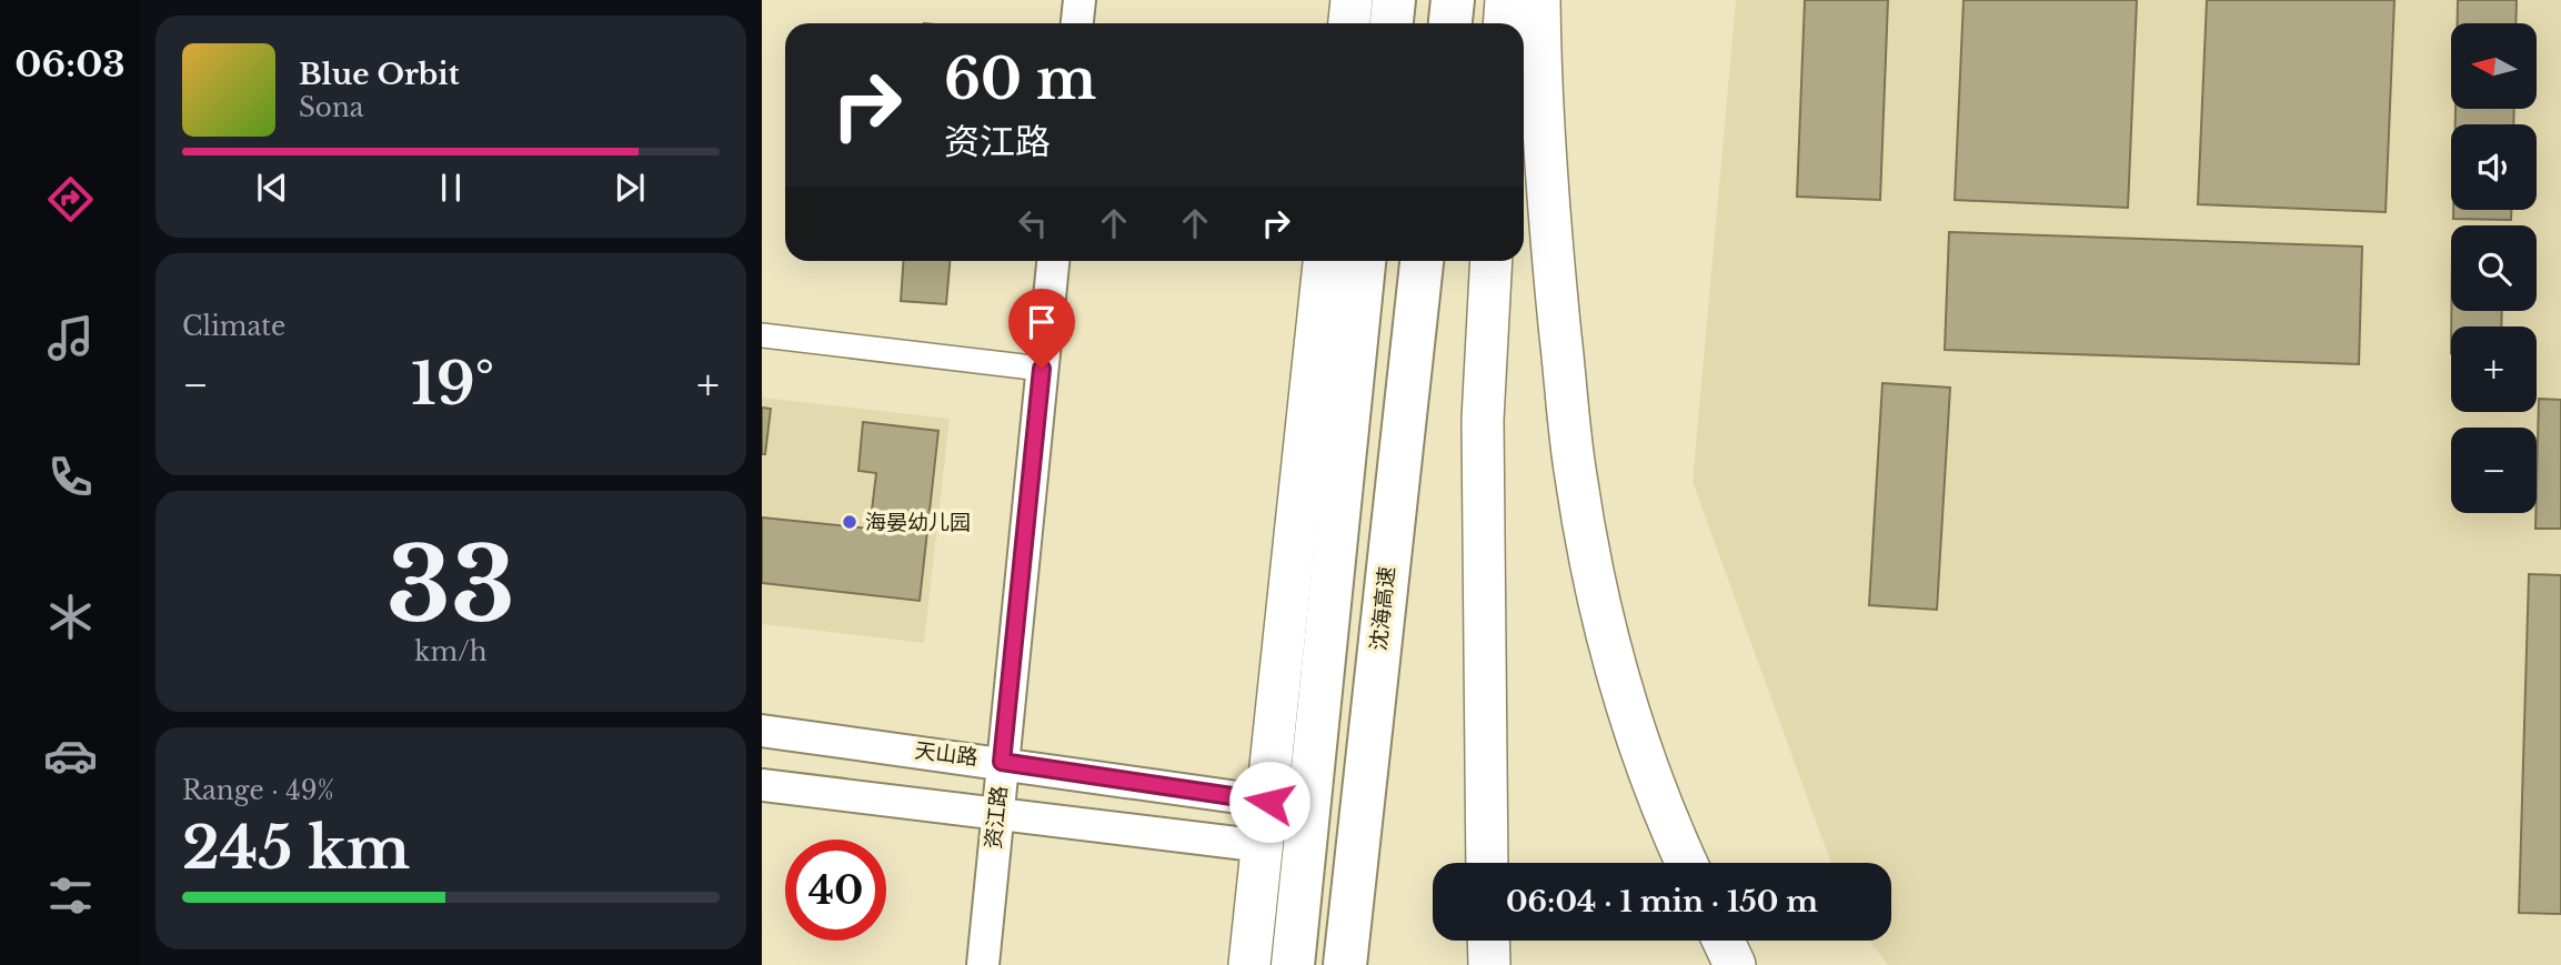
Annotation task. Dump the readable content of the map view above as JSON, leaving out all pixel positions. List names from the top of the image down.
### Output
{
  "streets": {
    "highway": ["沈海高速"],
    "street": ["天山路", "资江路"]
  },
  "crossings": [
    ["天山路", "资江路"]
  ],
  "places": ["海晏幼儿园"],
  "north": "left",
  "page": {
    "tabs": "06:03",
    "map_buttons": ["+", "−"],
    "turn": ["60 m", "资江路"],
    "song": ["Blue Orbit", "Sona"],
    "tile": [
      "Climate",
      ["33", "km/h"],
      ["Range · 49%", "245 km"]
    ],
    "heat": ["−", "19°", "+"],
    "limit": "40",
    "trip": "06:04 · 1 min · 150 m"
  }
}
